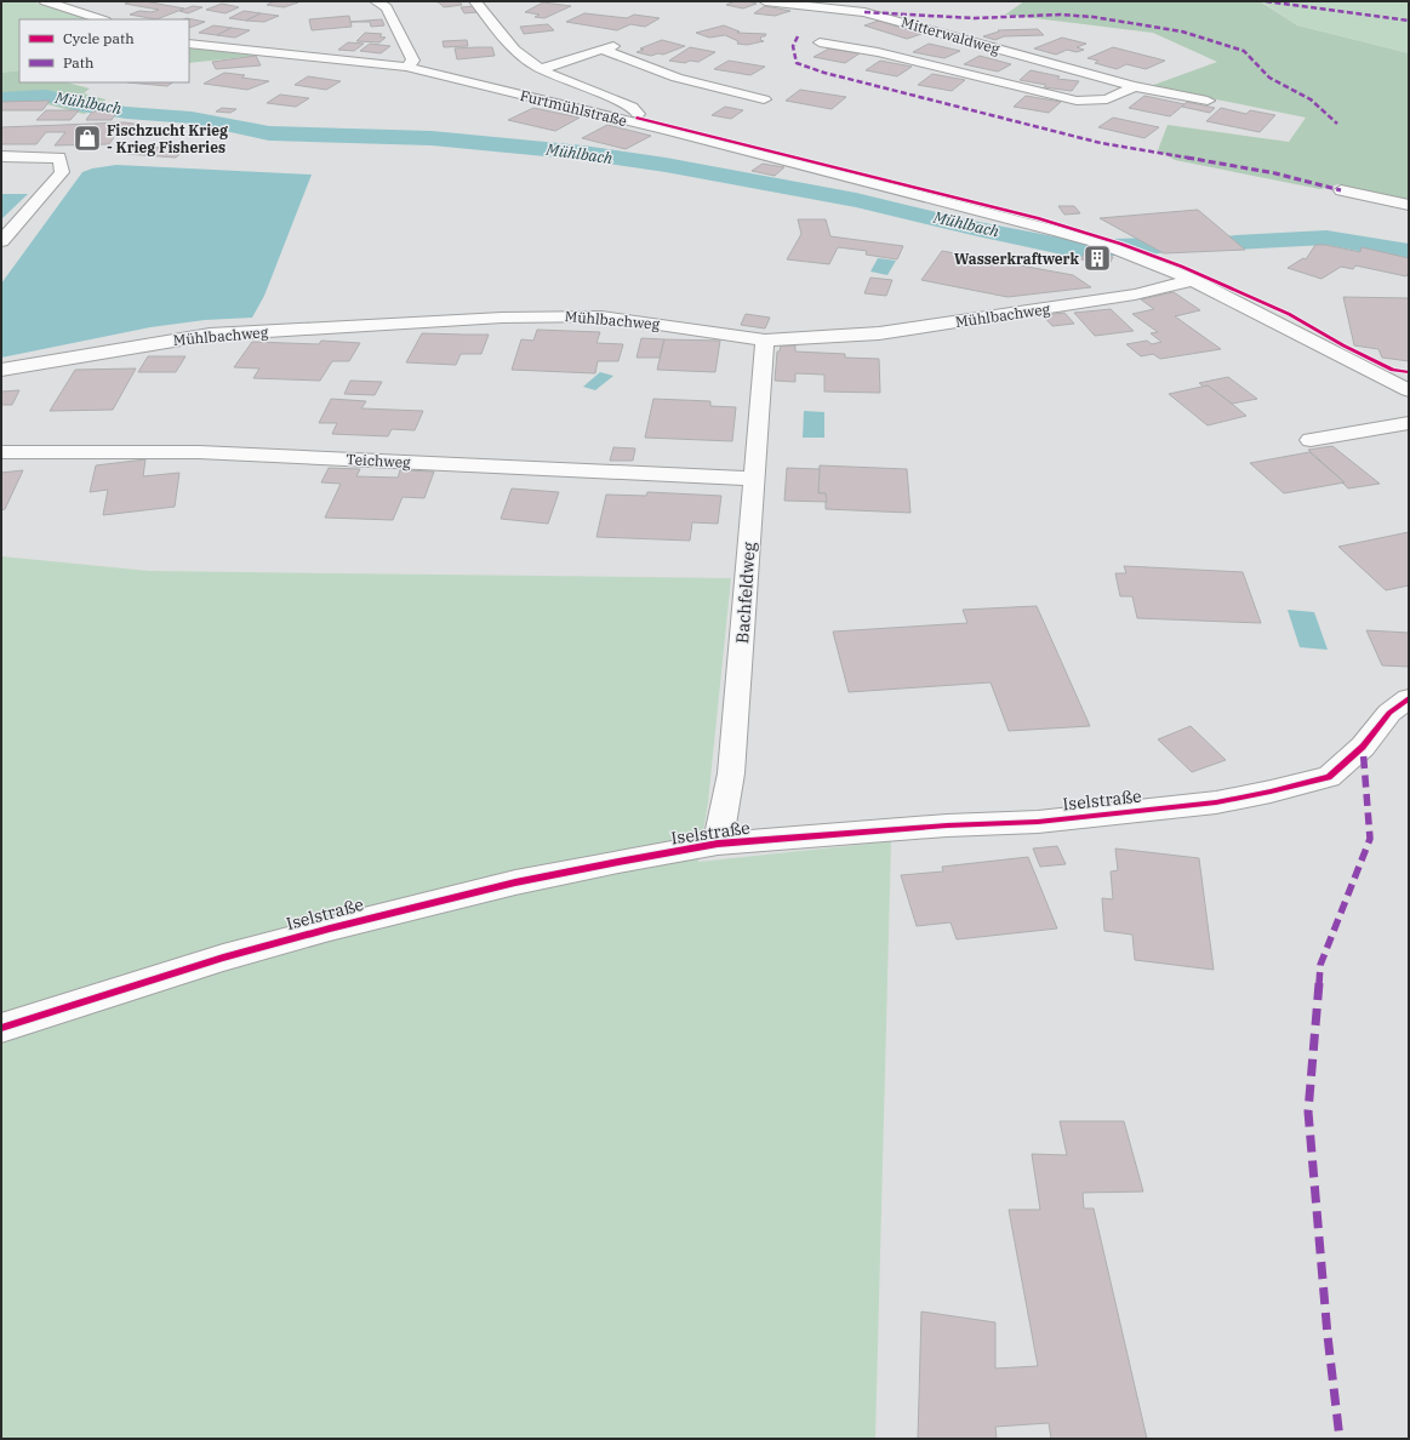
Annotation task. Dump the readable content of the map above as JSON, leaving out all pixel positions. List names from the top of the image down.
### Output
{
  "streets": {
    "street": [
      "Mitterwaldweg",
      "Furtmühlstraße",
      "Mühlbachweg",
      "Teichweg",
      "Bachfeldweg",
      "Iselstraße"
    ]
  },
  "crossings": [
    ["Furtmühlstraße", "Mühlbachweg"],
    ["Mühlbachweg", "Bachfeldweg"],
    ["Teichweg", "Bachfeldweg"],
    ["Bachfeldweg", "Iselstraße"]
  ],
  "water": ["Mühlbach"],
  "places": {
    "shop": ["Fischzucht Krieg - Krieg Fisheries"],
    "building": ["Wasserkraftwerk"]
  },
  "legend": ["Cycle path", "Path"]
}
